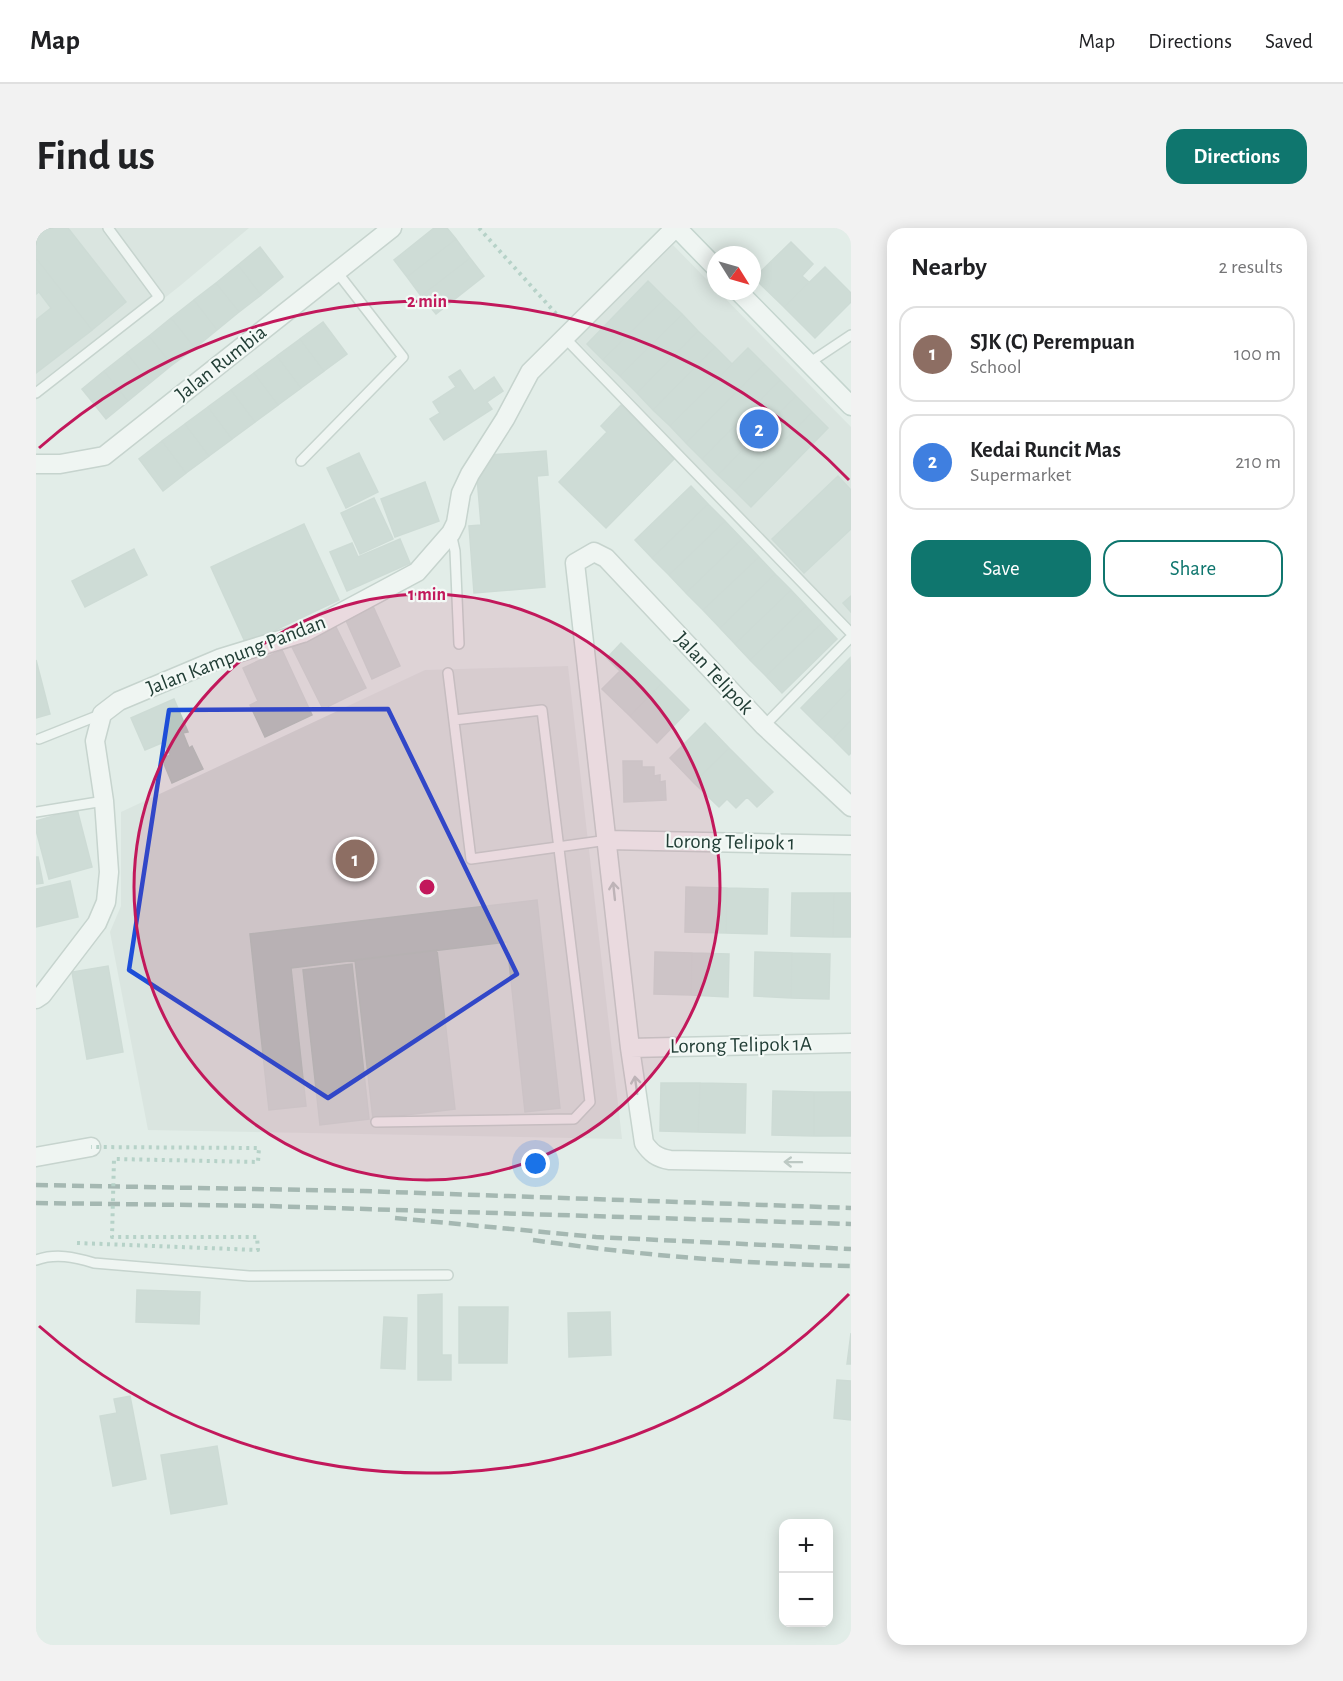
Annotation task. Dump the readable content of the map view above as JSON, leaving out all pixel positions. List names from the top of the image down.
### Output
{
  "streets": {
    "street": [
      "Jalan Rumbia",
      "Jalan Kampung Pandan",
      "Jalan Telipok",
      "Lorong Telipok 1",
      "Lorong Telipok 1A"
    ]
  },
  "crossings": [
    ["Jalan Telipok", "Lorong Telipok 1"]
  ],
  "north": "bottom right",
  "page": {
    "header": "Map",
    "nav": ["Map", "Directions", "Saved"],
    "buttons": [
      "Directions",
      ["Save", "Share"]
    ],
    "title": "Find us",
    "heading": ["Nearby", "2 results"],
    "list": [
      {
        "mark": "1",
        "name": "SJK (C) Perempuan",
        "note": "School",
        "value": "100 m"
      },
      {
        "mark": "2",
        "name": "Kedai Runcit Mas",
        "note": "Supermarket",
        "value": "210 m"
      }
    ],
    "pins": ["2", "1"],
    "map_buttons": ["+", "−"]
  },
  "rings": ["2 min", "1 min"]
}
